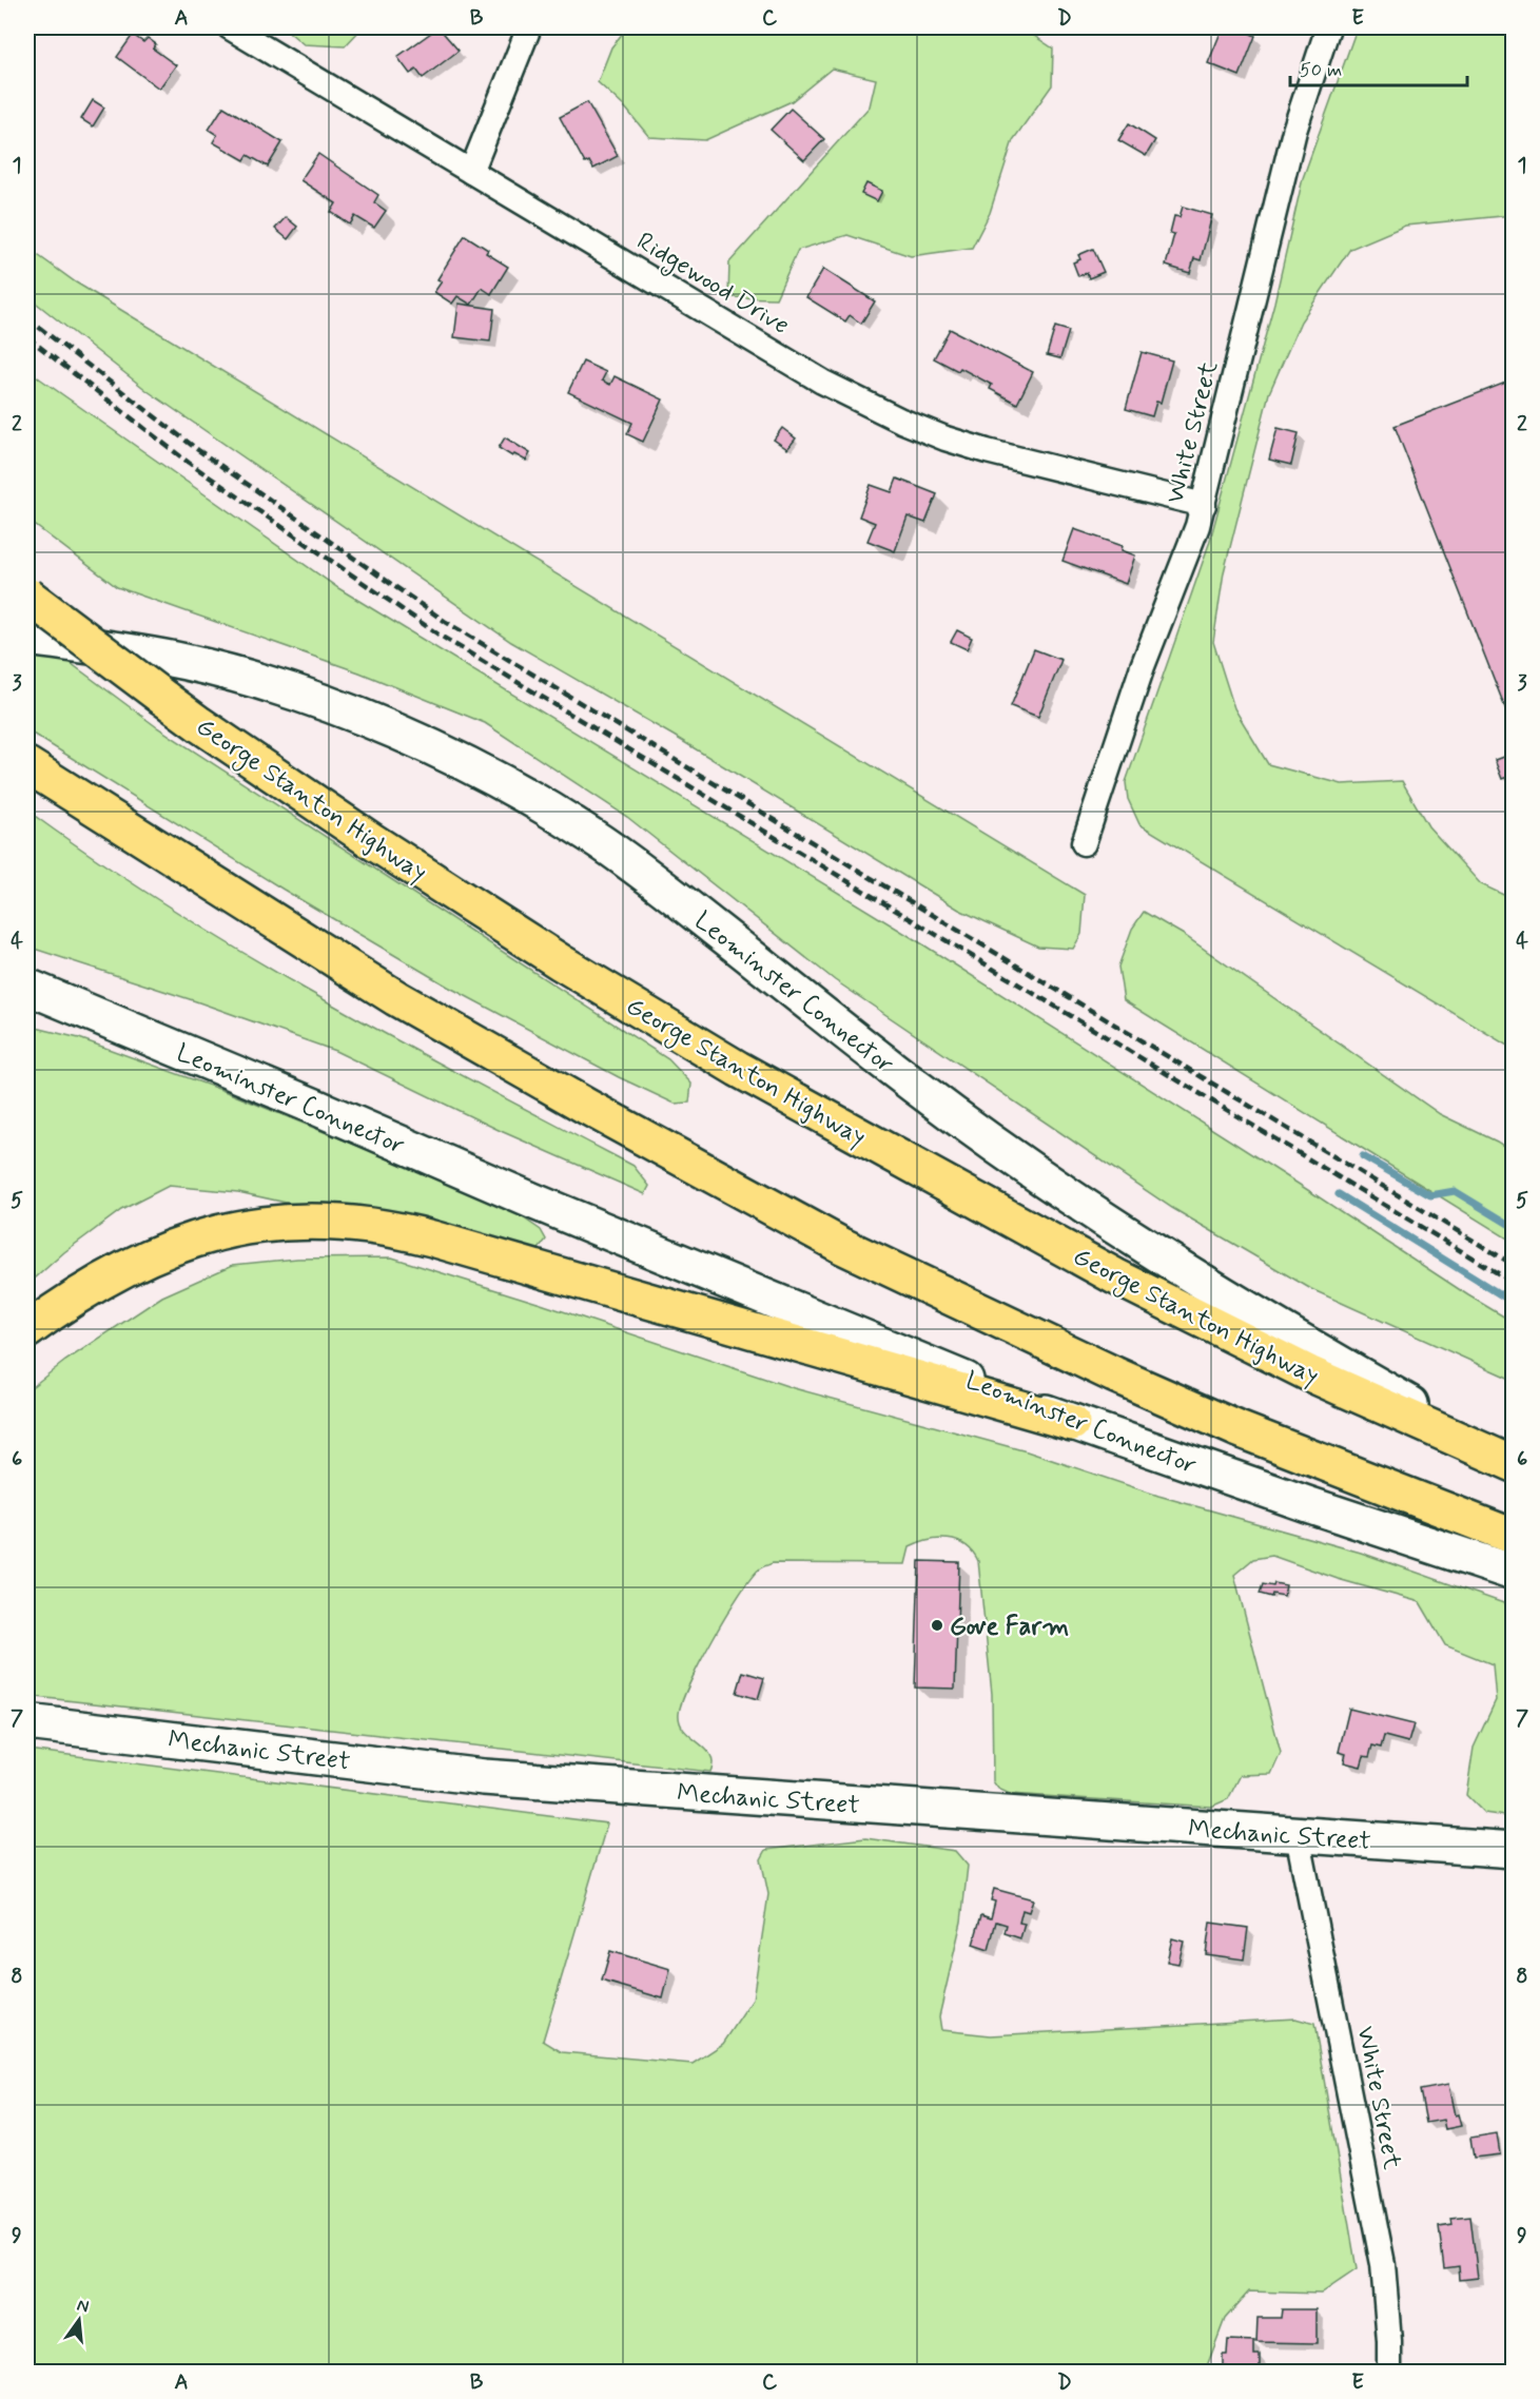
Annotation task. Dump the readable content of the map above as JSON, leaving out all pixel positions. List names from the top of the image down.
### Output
{
  "streets": {
    "highway": ["George Stanton Highway"],
    "main road": ["Leominster Connector", "Mechanic Street"],
    "street": ["Ridgewood Drive", "White Street"]
  },
  "crossings": [
    ["Ridgewood Drive", "White Street"],
    ["White Street", "Mechanic Street"],
    ["George Stanton Highway", "Leominster Connector"]
  ],
  "places": ["Gove Farm"],
  "scale_bar": "50 m",
  "north": "top",
  "grid": {
    "columns": [
      "A",
      "B",
      "C",
      "D",
      "E"
    ],
    "rows": [
      "1",
      "2",
      "3",
      "4",
      "5",
      "6",
      "7",
      "8",
      "9"
    ]
  }
}
